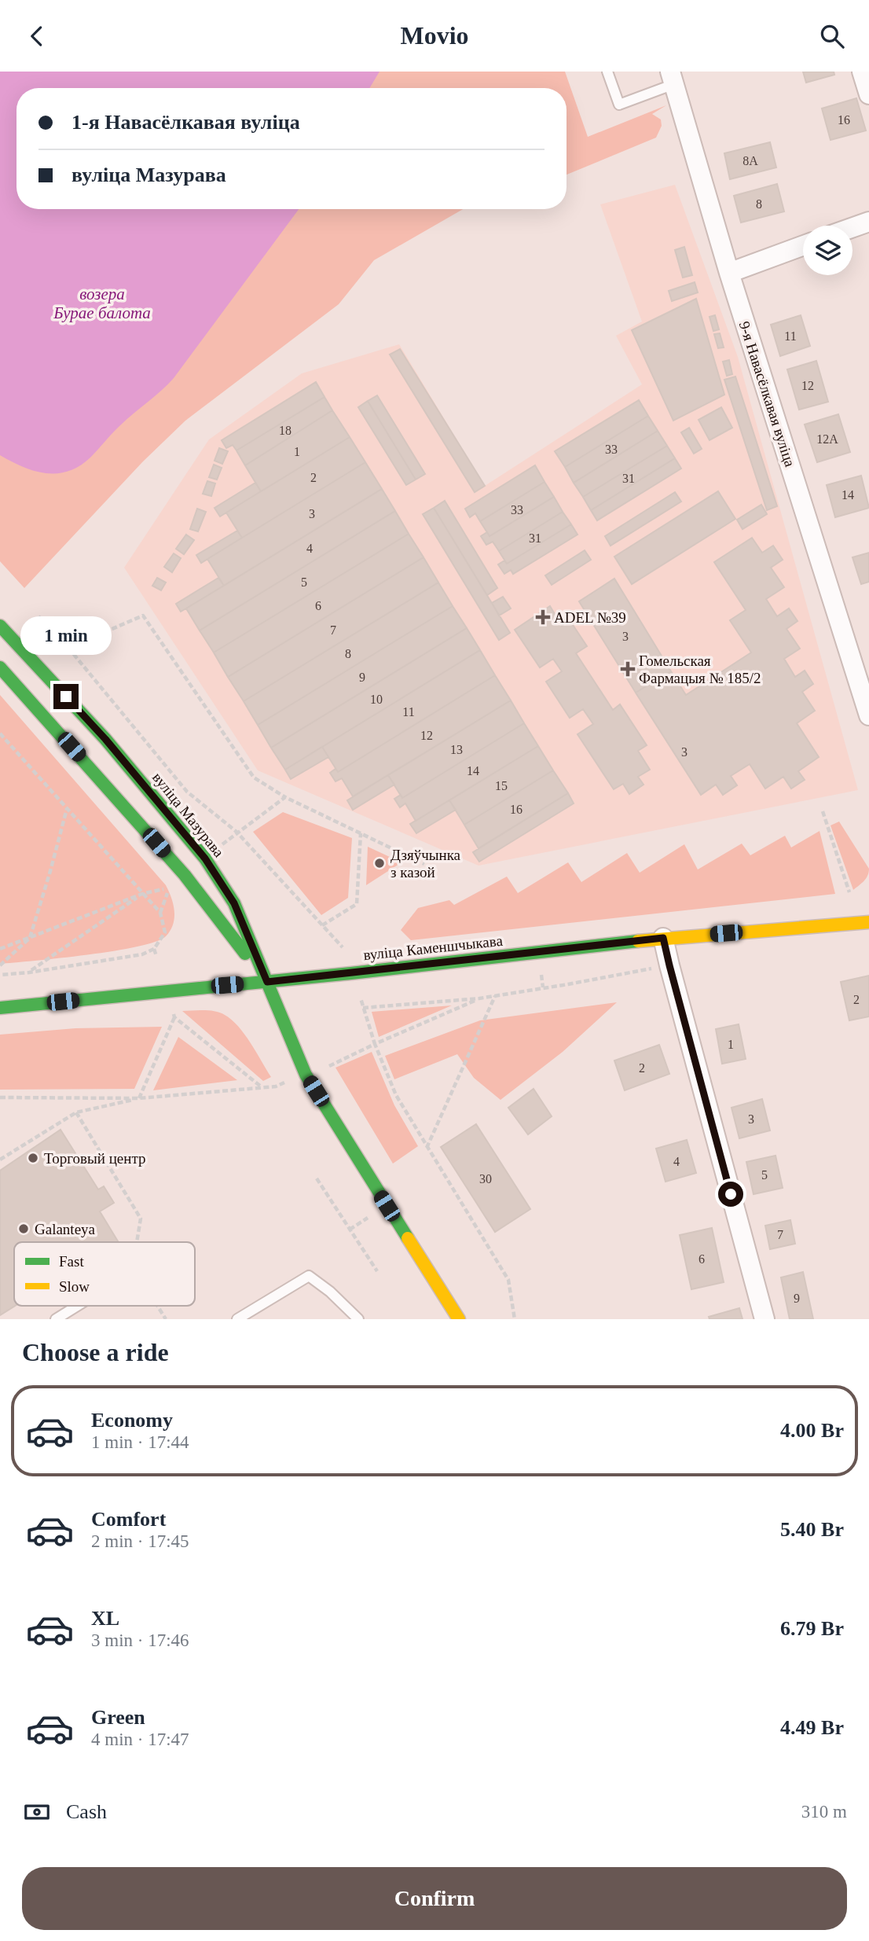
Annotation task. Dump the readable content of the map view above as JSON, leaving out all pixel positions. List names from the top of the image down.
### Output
{
  "streets": {
    "main road": ["вуліца Мазурава", "вуліца Каменшчыкава"],
    "street": ["9-я Навасёлкавая вуліца"]
  },
  "crossings": [
    ["вуліца Мазурава", "вуліца Каменшчыкава"]
  ],
  "water": ["возера Бурае балота"],
  "places": {
    "health": ["ADEL №39", "Гомельская Фармацыя № 185/2"],
    "other": ["Дзяўчынка з казой", "Торговый центр", "Galanteya"]
  },
  "house_numbers": [
    "16",
    "8А",
    "8",
    "11",
    "12",
    "18",
    "12А",
    "33",
    "1",
    "2",
    "31",
    "14",
    "33",
    "3",
    "31",
    "4",
    "5",
    "6",
    "7",
    "3",
    "8",
    "9",
    "10",
    "11",
    "12",
    "13",
    "3",
    "14",
    "15",
    "16",
    "2",
    "1",
    "2",
    "3",
    "4",
    "5",
    "30",
    "7",
    "6",
    "9"
  ],
  "legend": ["Fast", "Slow"],
  "page": {
    "header": "Movio",
    "banner": ["1-я Навасёлкавая вуліца", "вуліца Мазурава"],
    "bubble": "1 min",
    "heading": "Choose a ride",
    "list": [
      {
        "name": "Economy",
        "note": "1 min · 17:44",
        "value": "4.00 Br"
      },
      {
        "name": "Comfort",
        "note": "2 min · 17:45",
        "value": "5.40 Br"
      },
      {
        "name": "XL",
        "note": "3 min · 17:46",
        "value": "6.79 Br"
      },
      {
        "name": "Green",
        "note": "4 min · 17:47",
        "value": "4.49 Br"
      }
    ],
    "pay": ["Cash", "310 m"],
    "buttons": "Confirm"
  }
}
